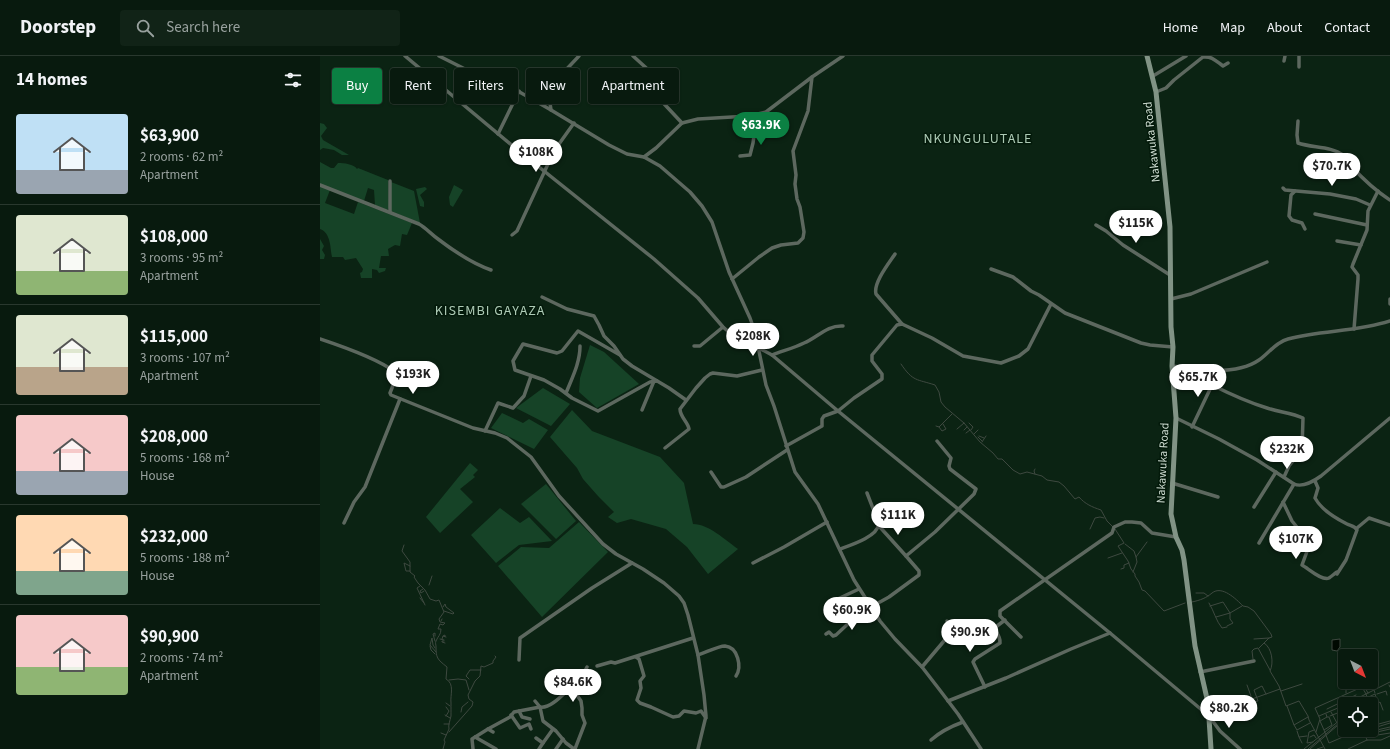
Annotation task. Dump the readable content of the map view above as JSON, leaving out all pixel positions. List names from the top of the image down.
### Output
{
  "streets": {
    "main road": ["Nakawuka Road"]
  },
  "districts": ["NKUNGULUTALE", "KISEMBI GAYAZA"],
  "north": "bottom right",
  "page": {
    "header": "Doorstep",
    "search": "Search here",
    "nav": [
      "Home",
      "Map",
      "About",
      "Contact"
    ],
    "heading": "14 homes",
    "chip": [
      "Buy",
      "Rent",
      "Filters",
      "New",
      "Apartment"
    ],
    "list": [
      {
        "name": "$63,900",
        "note": "2 rooms · 62 m² · Apartment"
      },
      {
        "name": "$108,000",
        "note": "3 rooms · 95 m² · Apartment"
      },
      {
        "name": "$115,000",
        "note": "3 rooms · 107 m² · Apartment"
      },
      {
        "name": "$208,000",
        "note": "5 rooms · 168 m² · House"
      },
      {
        "name": "$232,000",
        "note": "5 rooms · 188 m² · House"
      },
      {
        "name": "$90,900",
        "note": "2 rooms · 74 m² · Apartment"
      }
    ],
    "price": [
      "$63.9K",
      "$108K",
      "$70.7K",
      "$115K",
      "$208K",
      "$193K",
      "$65.7K",
      "$232K",
      "$111K",
      "$107K",
      "$60.9K",
      "$90.9K",
      "$84.6K",
      "$80.2K"
    ]
  }
}
